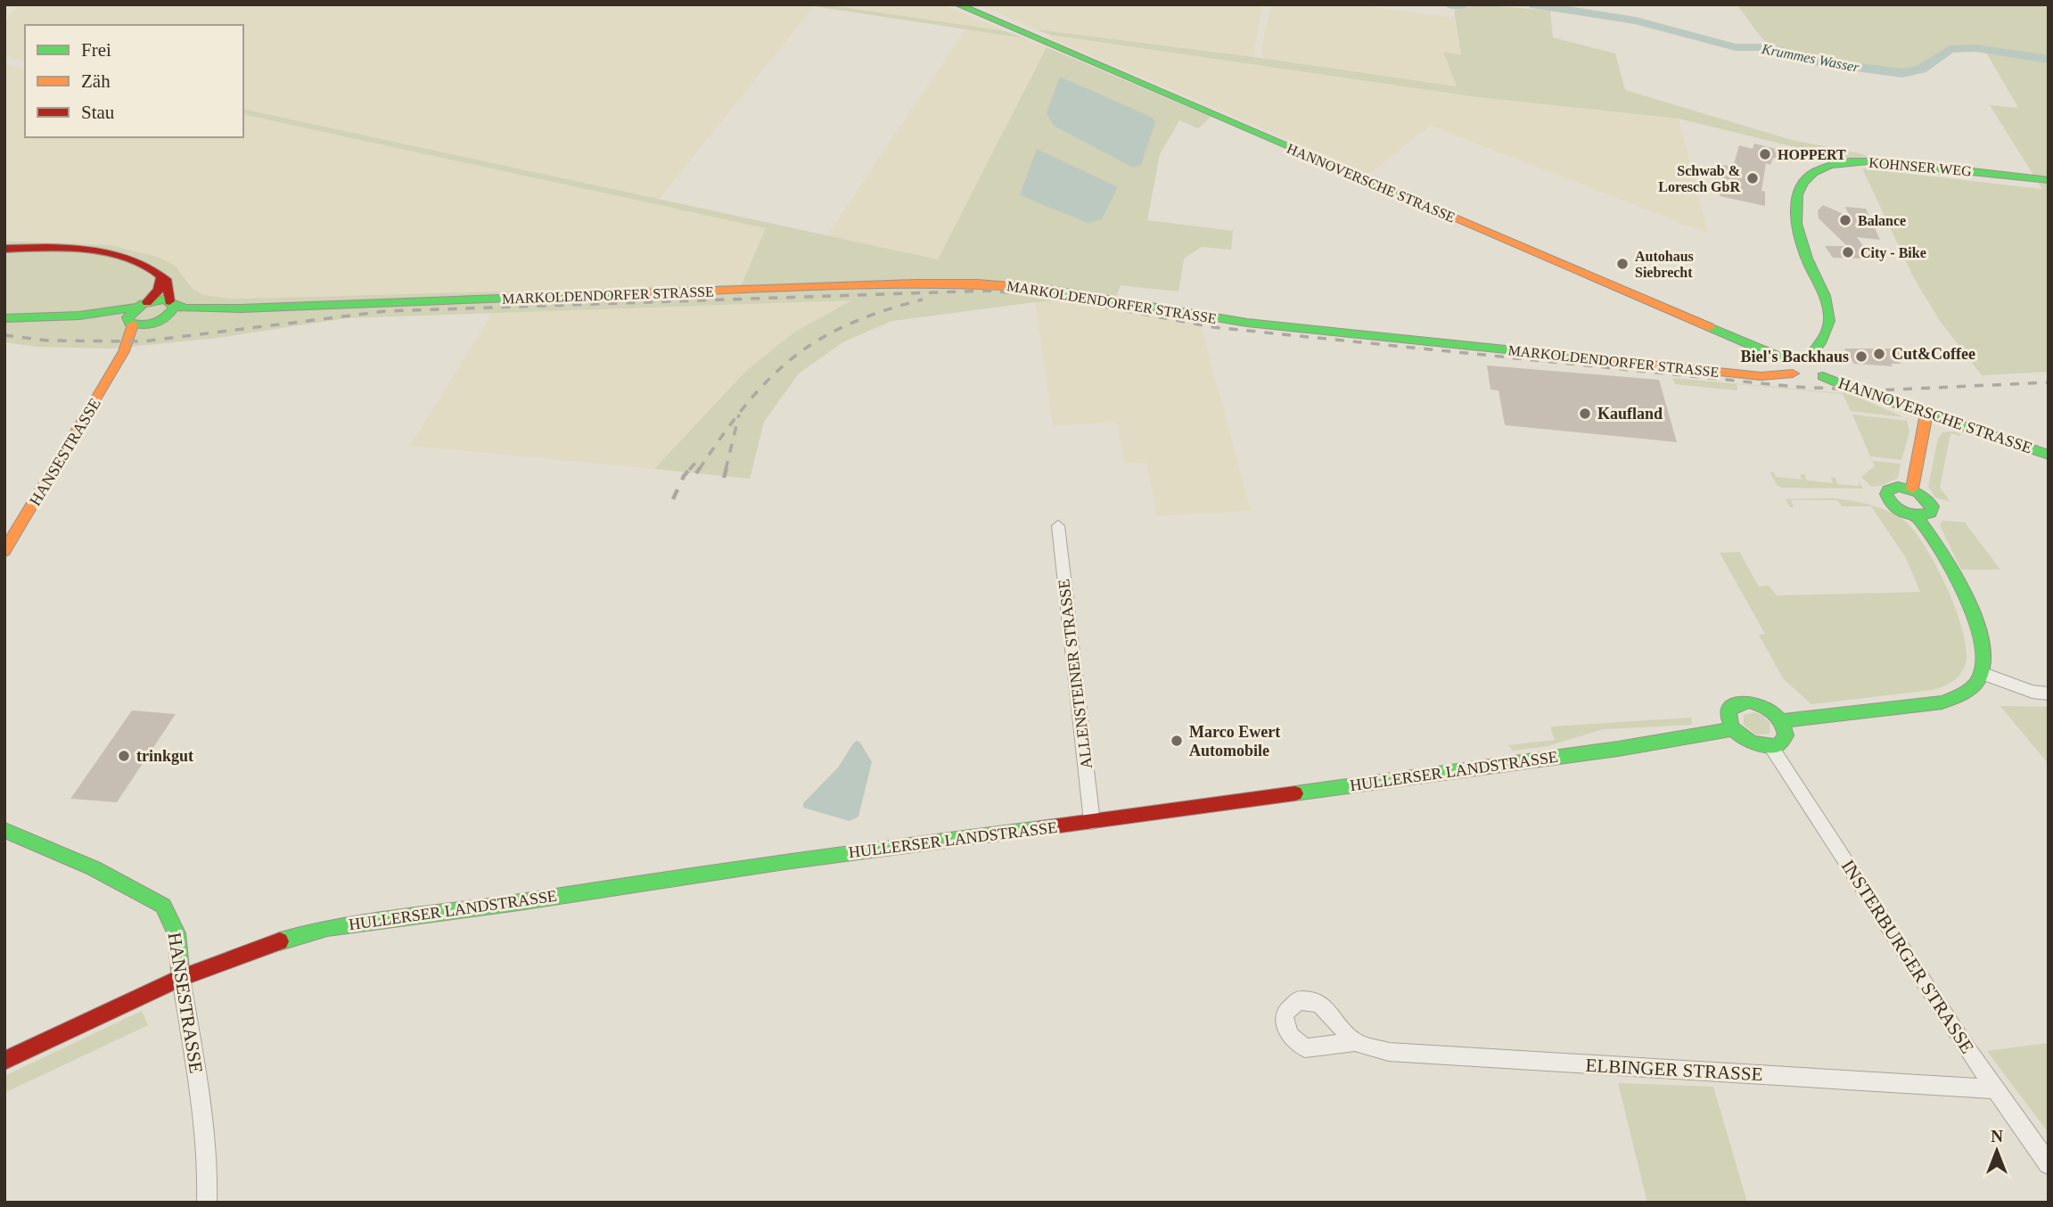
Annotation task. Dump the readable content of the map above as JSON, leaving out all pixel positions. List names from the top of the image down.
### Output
{
  "streets": {
    "main road": [
      "KOHNSER WEG",
      "HANNOVERSCHE STRASSE",
      "MARKOLDENDORFER STRASSE",
      "HANSESTRASSE",
      "HULLERSER LANDSTRASSE"
    ],
    "street": ["ALLENSTEINER STRASSE", "INSTERBURGER STRASSE", "ELBINGER STRASSE"]
  },
  "crossings": [
    ["HANNOVERSCHE STRASSE", "MARKOLDENDORFER STRASSE"],
    ["MARKOLDENDORFER STRASSE", "HANSESTRASSE"],
    ["HANSESTRASSE", "HULLERSER LANDSTRASSE"],
    ["ALLENSTEINER STRASSE", "HULLERSER LANDSTRASSE"],
    ["HULLERSER LANDSTRASSE", "INSTERBURGER STRASSE"],
    ["INSTERBURGER STRASSE", "ELBINGER STRASSE"]
  ],
  "water": ["Krummes Wasser"],
  "places": [
    "HOPPERT",
    "Schwab & Loresch GbR",
    "Balance",
    "City - Bike",
    "Autohaus Siebrecht",
    "Cut&Coffee",
    "Biel's Backhaus",
    "Kaufland",
    "Marco Ewert Automobile",
    "trinkgut"
  ],
  "legend": ["Frei", "Zäh", "Stau"],
  "north": "top"
}
